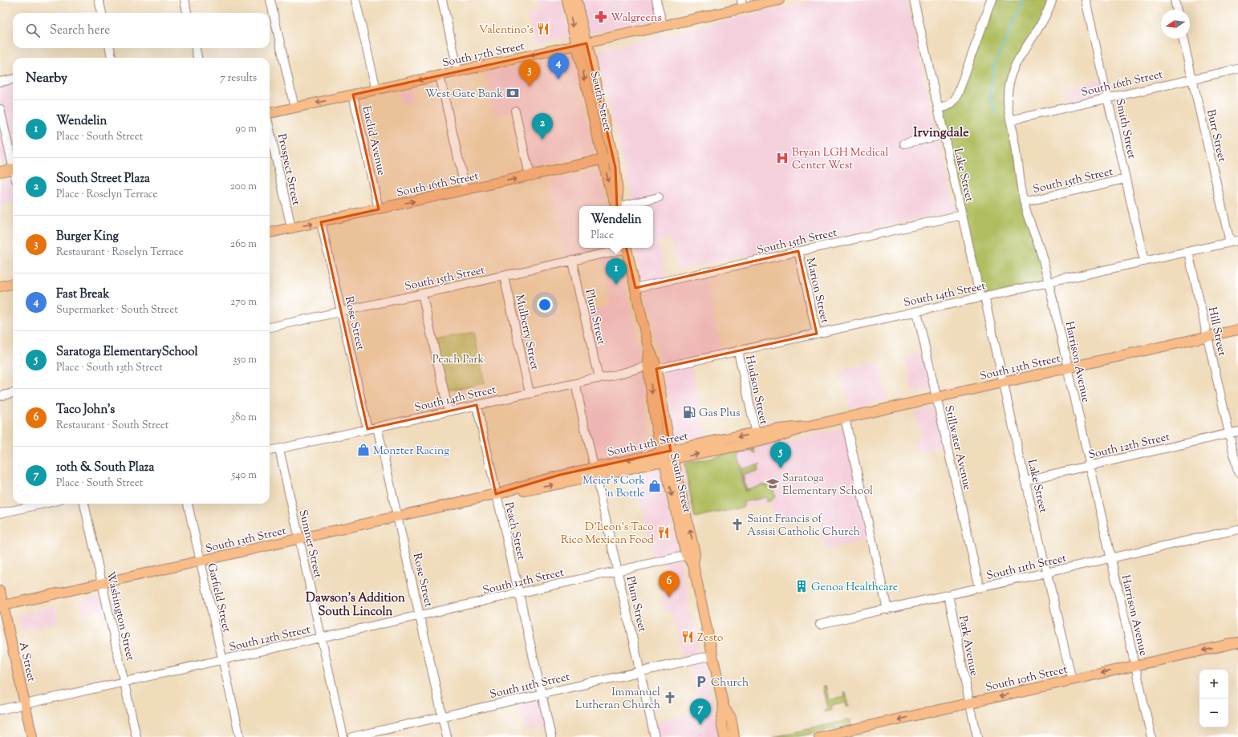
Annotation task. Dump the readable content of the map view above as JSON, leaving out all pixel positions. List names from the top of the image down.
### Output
{
  "streets": {
    "main road": [
      "South 17th Street",
      "South 16th Street",
      "South Street",
      "South 13th Street",
      "A Street",
      "South 10th Street"
    ],
    "street": [
      "Smith Street",
      "Burr Street",
      "Euclid Avenue",
      "Prospect Street",
      "Lake Street",
      "South 15th Street",
      "Marion Street",
      "South 14th Street",
      "Plum Street",
      "Rose Street",
      "Hill Street",
      "Mulberry Street",
      "Harrison Avenue",
      "Hudson Street",
      "South 12th Street",
      "Stillwater Avenue",
      "Peach Street",
      "Sumner Street",
      "South 11th Street",
      "Garfield Street",
      "Washington Street",
      "Park Avenue"
    ]
  },
  "crossings": [
    ["South 17th Street", "South Street"],
    ["South 17th Street", "Euclid Avenue"],
    ["South 16th Street", "South Street"],
    ["South 16th Street", "Smith Street"],
    ["South 16th Street", "Burr Street"],
    ["South 16th Street", "Euclid Avenue"],
    ["South 16th Street", "Prospect Street"],
    ["South 16th Street", "Rose Street"],
    ["South 16th Street", "Harrison Avenue"],
    ["South Street", "South 15th Street"],
    ["South Street", "South 14th Street"],
    ["South Street", "South 13th Street"],
    ["South Street", "South 12th Street"],
    ["South Street", "South 11th Street"],
    ["Smith Street", "South 15th Street"],
    ["Smith Street", "South 14th Street"],
    ["Burr Street", "South 14th Street"],
    ["Lake Street", "South 15th Street"],
    ["Lake Street", "South 14th Street"],
    ["Lake Street", "South 13th Street"],
    ["Lake Street", "South 12th Street"],
    ["Lake Street", "South 11th Street"],
    ["Lake Street", "South 10th Street"],
    ["South 15th Street", "Marion Street"],
    ["South 15th Street", "Plum Street"],
    ["South 15th Street", "Rose Street"],
    ["South 15th Street", "Mulberry Street"],
    ["South 15th Street", "Harrison Avenue"],
    ["Marion Street", "South 14th Street"],
    ["South 14th Street", "Plum Street"],
    ["South 14th Street", "Rose Street"],
    ["South 14th Street", "Hill Street"],
    ["South 14th Street", "Mulberry Street"],
    ["South 14th Street", "Harrison Avenue"],
    ["South 14th Street", "Hudson Street"],
    ["South 14th Street", "Stillwater Avenue"],
    ["South 14th Street", "Peach Street"],
    ["South 14th Street", "Sumner Street"],
    ["Plum Street", "South 13th Street"],
    ["Plum Street", "South 12th Street"],
    ["Plum Street", "South 11th Street"],
    ["Rose Street", "South 13th Street"],
    ["Rose Street", "South 12th Street"],
    ["Rose Street", "South 11th Street"],
    ["Hill Street", "South 13th Street"],
    ["Hill Street", "South 12th Street"],
    ["Harrison Avenue", "South 13th Street"],
    ["Harrison Avenue", "South 12th Street"],
    ["Harrison Avenue", "South 11th Street"],
    ["Harrison Avenue", "South 10th Street"],
    ["South 13th Street", "Hudson Street"],
    ["South 13th Street", "Stillwater Avenue"],
    ["South 13th Street", "Peach Street"],
    ["South 13th Street", "Sumner Street"],
    ["South 13th Street", "Garfield Street"],
    ["South 13th Street", "Washington Street"],
    ["South 13th Street", "A Street"],
    ["South 12th Street", "Peach Street"],
    ["South 12th Street", "Sumner Street"],
    ["South 12th Street", "Garfield Street"],
    ["South 12th Street", "Washington Street"],
    ["South 12th Street", "A Street"],
    ["Stillwater Avenue", "South 11th Street"],
    ["Peach Street", "South 11th Street"],
    ["South 11th Street", "Park Avenue"],
    ["Park Avenue", "South 10th Street"]
  ],
  "one_way": ["South 17th Street", "South 10th Street"],
  "districts": ["Irvingdale", "Dawson's Addition South Lincoln"],
  "parks": ["Peach Park"],
  "places": {
    "pharmacy": ["Walgreens"],
    "restaurant": ["Valentino's", "D'Leon's Taco Rico Mexican Food", "Zesto"],
    "bank": ["West Gate Bank"],
    "hospital": ["Bryan LGH Medical Center West"],
    "fuel station": ["Gas Plus"],
    "shop": ["Monzter Racing", "Meier's Cork 'n Bottle"],
    "school or university": ["Saratoga Elementary School"],
    "church": ["Saint Francis of Assisi Catholic Church", "Immanuel Lutheran Church"],
    "building": ["Genoa Healthcare"],
    "parking": ["Church"]
  },
  "north": "left",
  "page": {
    "search": "Search here",
    "pins": [
      "4",
      "3",
      "2",
      "1",
      "5",
      "6",
      "7"
    ],
    "heading": ["Nearby", "7 results"],
    "list": [
      {
        "mark": "1",
        "name": "Wendelin",
        "note": "Place · South Street",
        "value": "90 m"
      },
      {
        "mark": "2",
        "name": "South Street Plaza",
        "note": "Place · Roselyn Terrace",
        "value": "200 m"
      },
      {
        "mark": "3",
        "name": "Burger King",
        "note": "Restaurant · Roselyn Terrace",
        "value": "260 m"
      },
      {
        "mark": "4",
        "name": "Fast Break",
        "note": "Supermarket · South Street",
        "value": "270 m"
      },
      {
        "mark": "5",
        "name": "Saratoga ElementarySchool",
        "note": "Place · South 13th Street",
        "value": "350 m"
      },
      {
        "mark": "6",
        "name": "Taco John's",
        "note": "Restaurant · South Street",
        "value": "380 m"
      },
      {
        "mark": "7",
        "name": "10th & South Plaza",
        "note": "Place · South Street",
        "value": "540 m"
      }
    ],
    "popup": ["Wendelin", "Place"],
    "map_buttons": ["+", "−"]
  }
}
